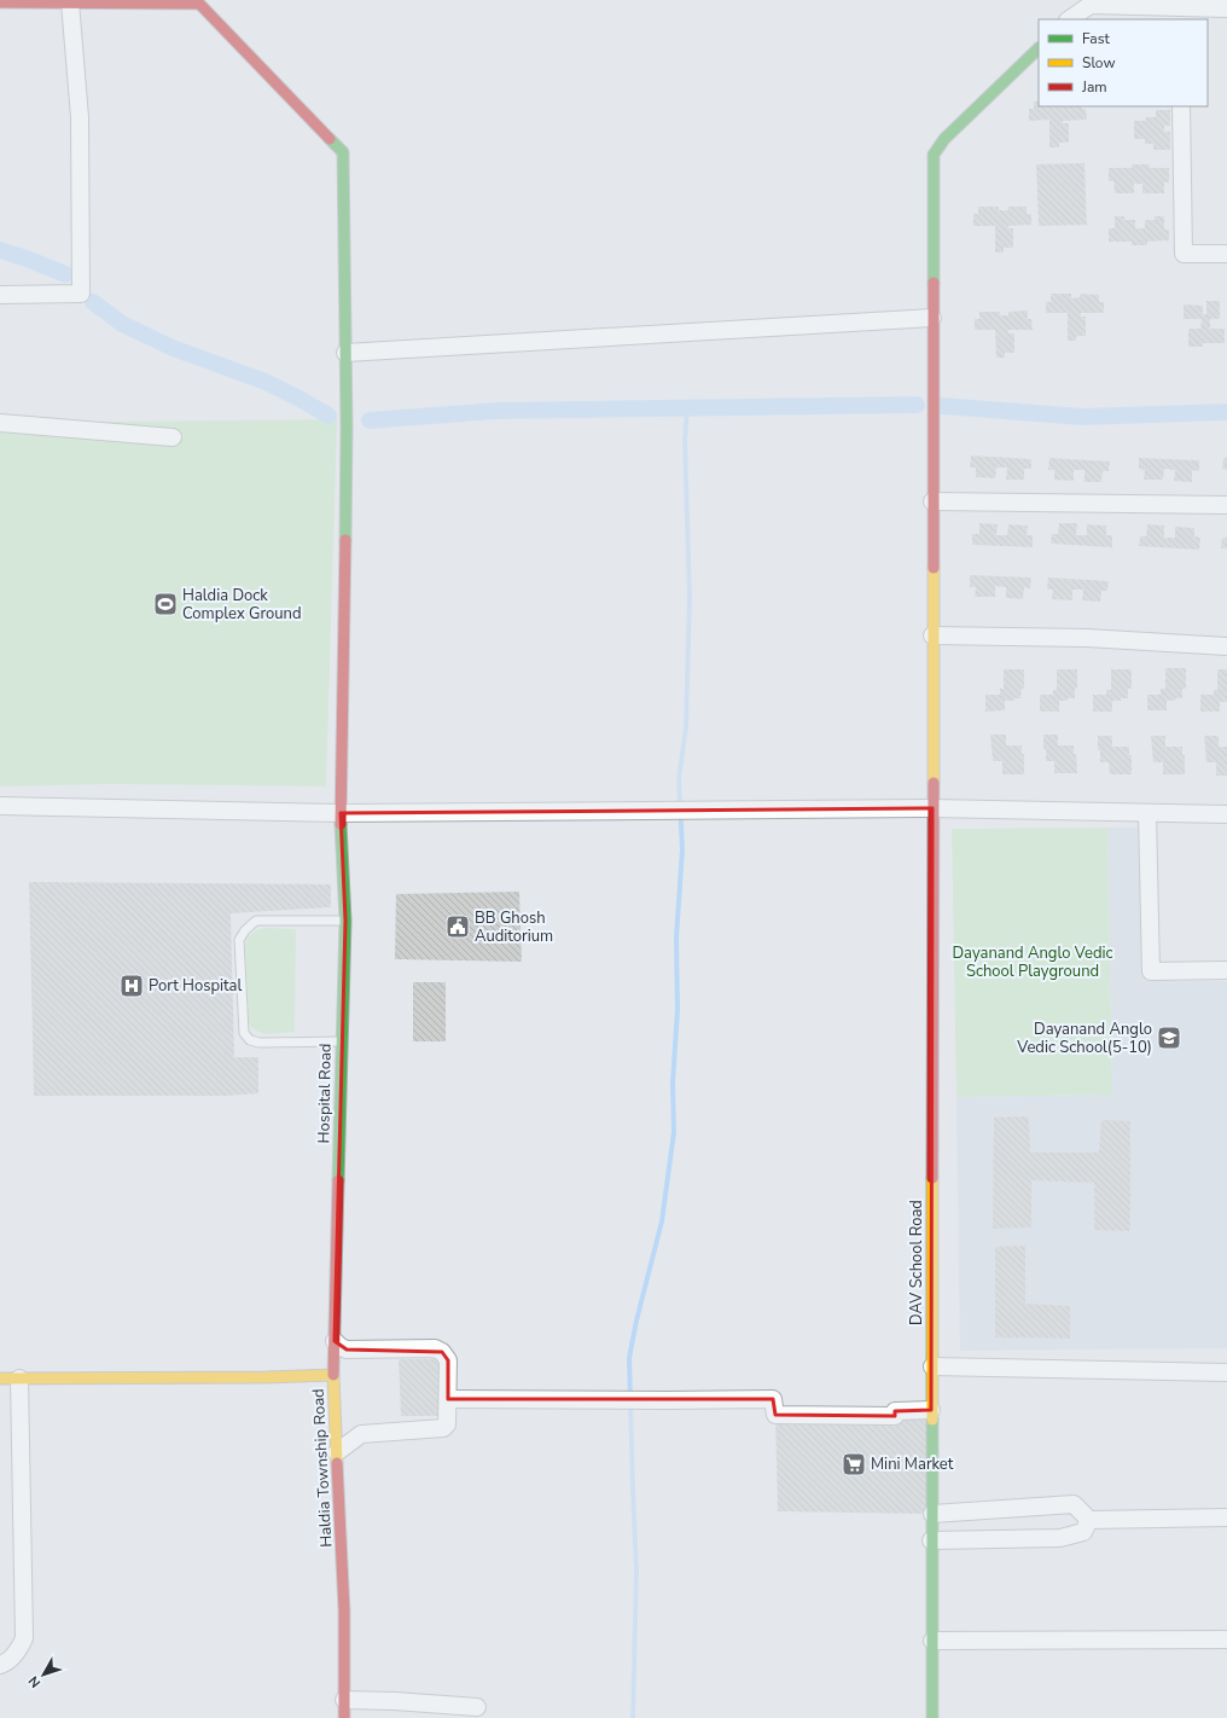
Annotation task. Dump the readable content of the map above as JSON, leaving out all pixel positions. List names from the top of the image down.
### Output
{
  "streets": {
    "street": ["Hospital Road", "DAV School Road", "Haldia Township Road"]
  },
  "crossings": [
    ["Hospital Road", "Haldia Township Road"]
  ],
  "parks": ["Dayanand Anglo Vedic School Playground"],
  "places": {
    "sports": ["Haldia Dock Complex Ground"],
    "public building": ["BB Ghosh Auditorium"],
    "hospital": ["Port Hospital"],
    "school or university": ["Dayanand Anglo Vedic School(5-10)"],
    "supermarket": ["Mini Market"]
  },
  "legend": ["Fast", "Slow", "Jam"],
  "north": "bottom left"
}
